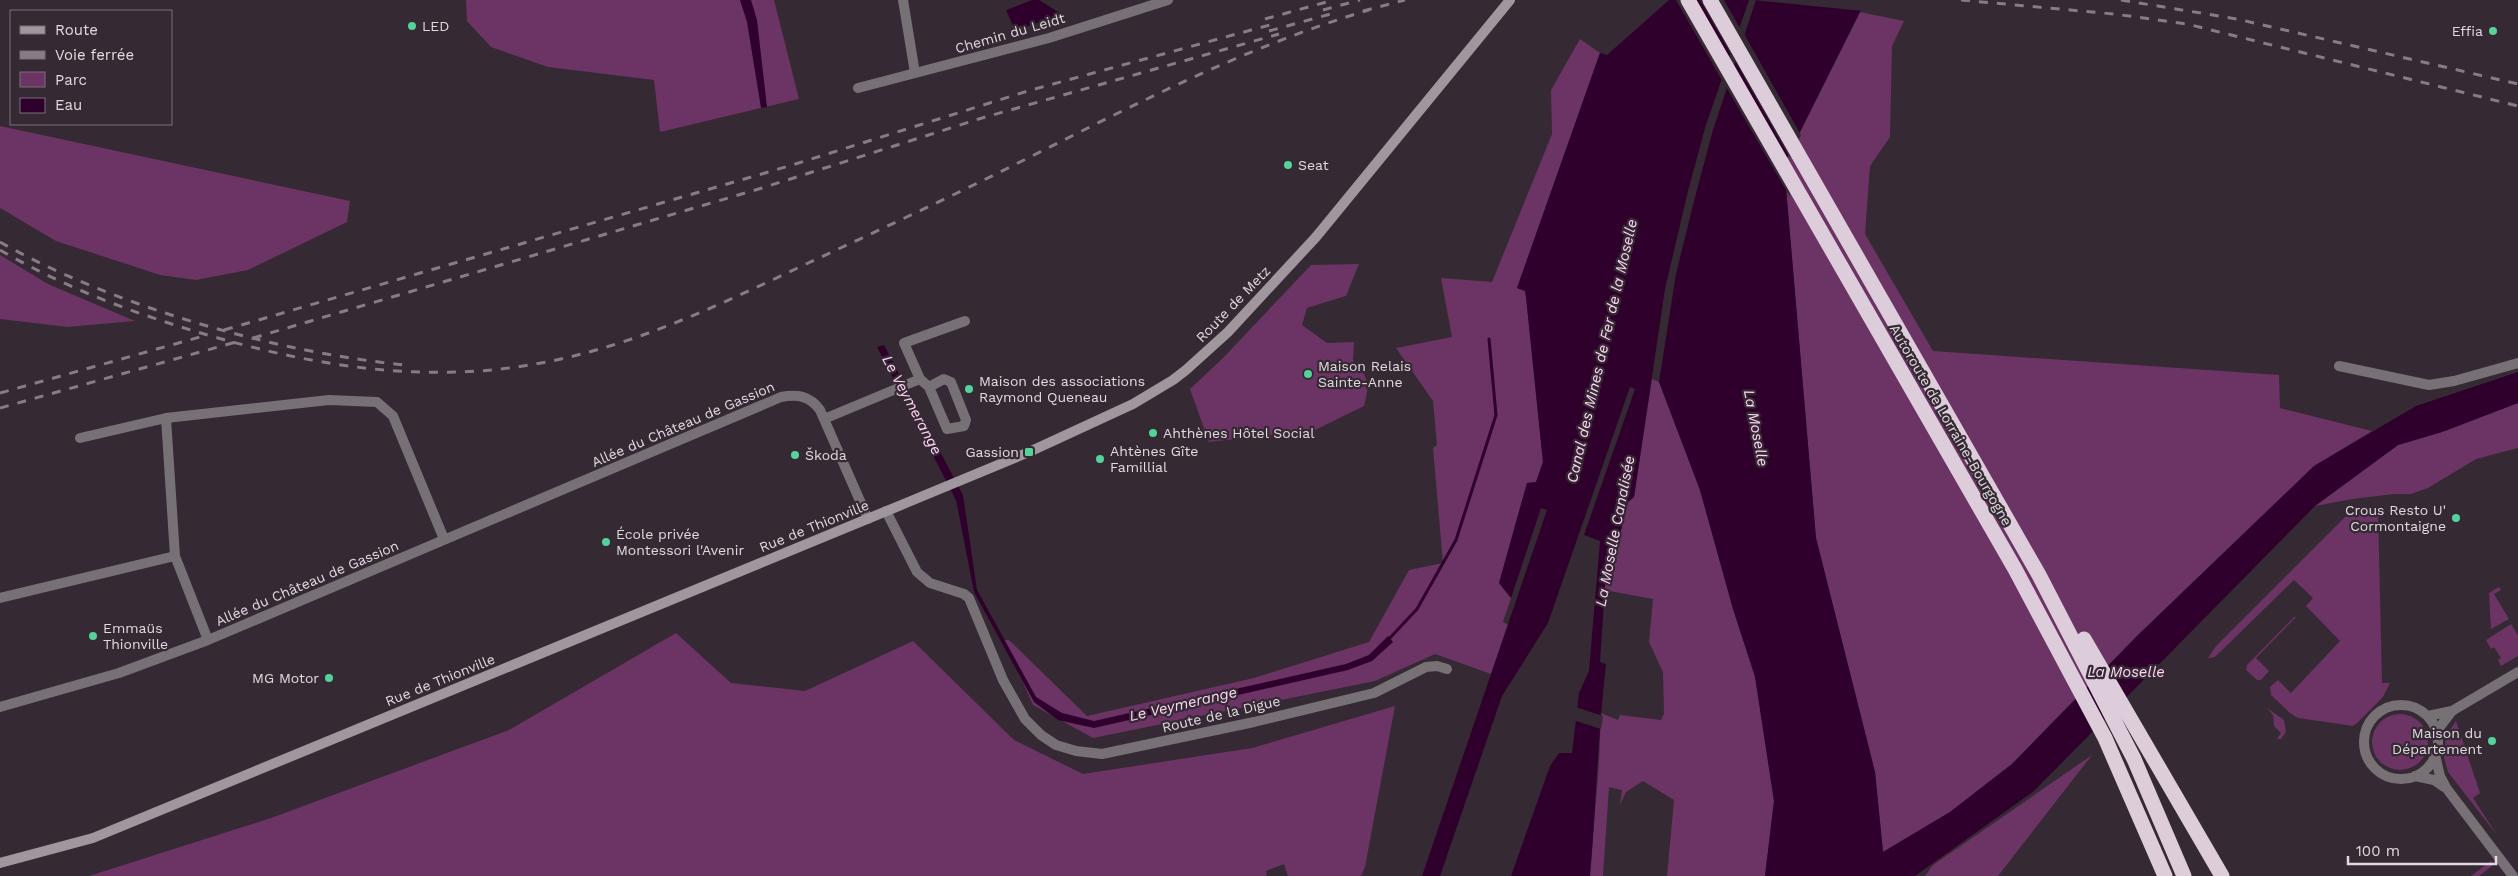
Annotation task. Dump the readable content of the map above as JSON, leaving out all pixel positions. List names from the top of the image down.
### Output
{
  "streets": {
    "highway": ["Autoroute de Lorraine-Bourgogne"],
    "main road": ["Route de Metz", "Rue de Thionville"],
    "street": ["Chemin du Leidt", "Allée du Château de Gassion", "Route de la Digue"]
  },
  "crossings": [
    ["Route de Metz", "Rue de Thionville"],
    ["Route de Metz", "Route de la Digue"],
    ["Allée du Château de Gassion", "Rue de Thionville"],
    ["Rue de Thionville", "Route de la Digue"]
  ],
  "water": [
    "Canal des Mines de Fer de la Moselle",
    "Le Veymerange",
    "La Moselle",
    "La Moselle Canalisée"
  ],
  "places": {
    "other": [
      "LED",
      "Effia",
      "Seat",
      "Maison Relais Sainte-Anne",
      "Maison des associations Raymond Queneau",
      "Ahthènes Hôtel Social",
      "Škoda",
      "Ahtènes Gîte Famillial",
      "Crous Resto U' Cormontaigne",
      "École privée Montessori l'Avenir",
      "Emmaüs Thionville",
      "MG Motor",
      "Maison du Département"
    ],
    "transit": ["Gassion"]
  },
  "legend": [
    "Route",
    "Voie ferrée",
    "Parc",
    "Eau"
  ],
  "scale_bar": "100 m"
}
